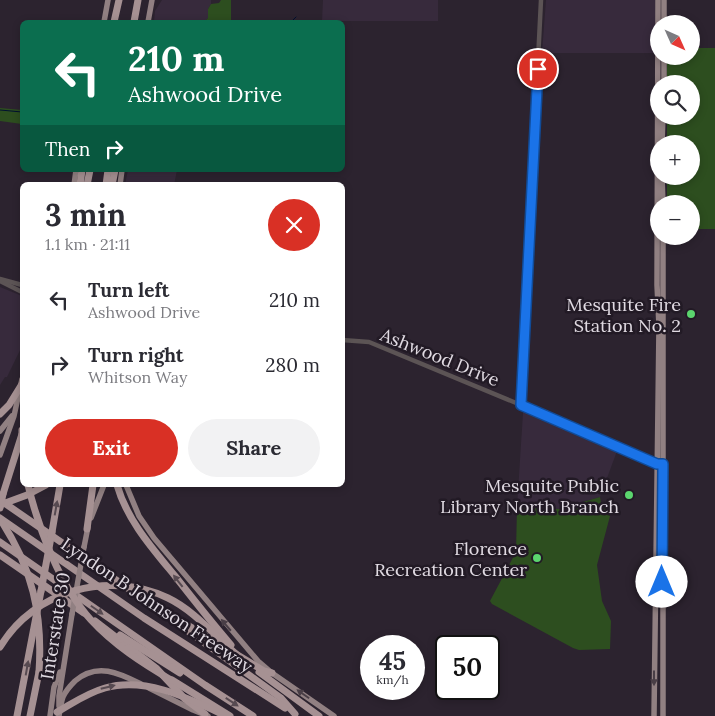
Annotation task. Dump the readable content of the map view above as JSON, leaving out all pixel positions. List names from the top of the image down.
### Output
{
  "streets": {
    "highway": ["Lyndon B Johnson Freeway"],
    "main road": ["Interstate 30"],
    "street": ["Ashwood Drive"]
  },
  "places": ["Mesquite Fire Station No. 2", "Mesquite Public Library North Branch", "Florence Recreation Center"],
  "north": "bottom right",
  "page": {
    "map_buttons": ["+", "−"],
    "turn": ["210 m", "Ashwood Drive"],
    "then": "Then",
    "heading": ["3 min", "1.1 km · 21:11"],
    "list": [
      {
        "name": "Turn left",
        "note": "Ashwood Drive",
        "value": "210 m"
      },
      {
        "name": "Turn right",
        "note": "Whitson Way",
        "value": "280 m"
      }
    ],
    "buttons": ["Exit", "Share"],
    "speed": "45 km/h",
    "limit": "50"
  }
}
